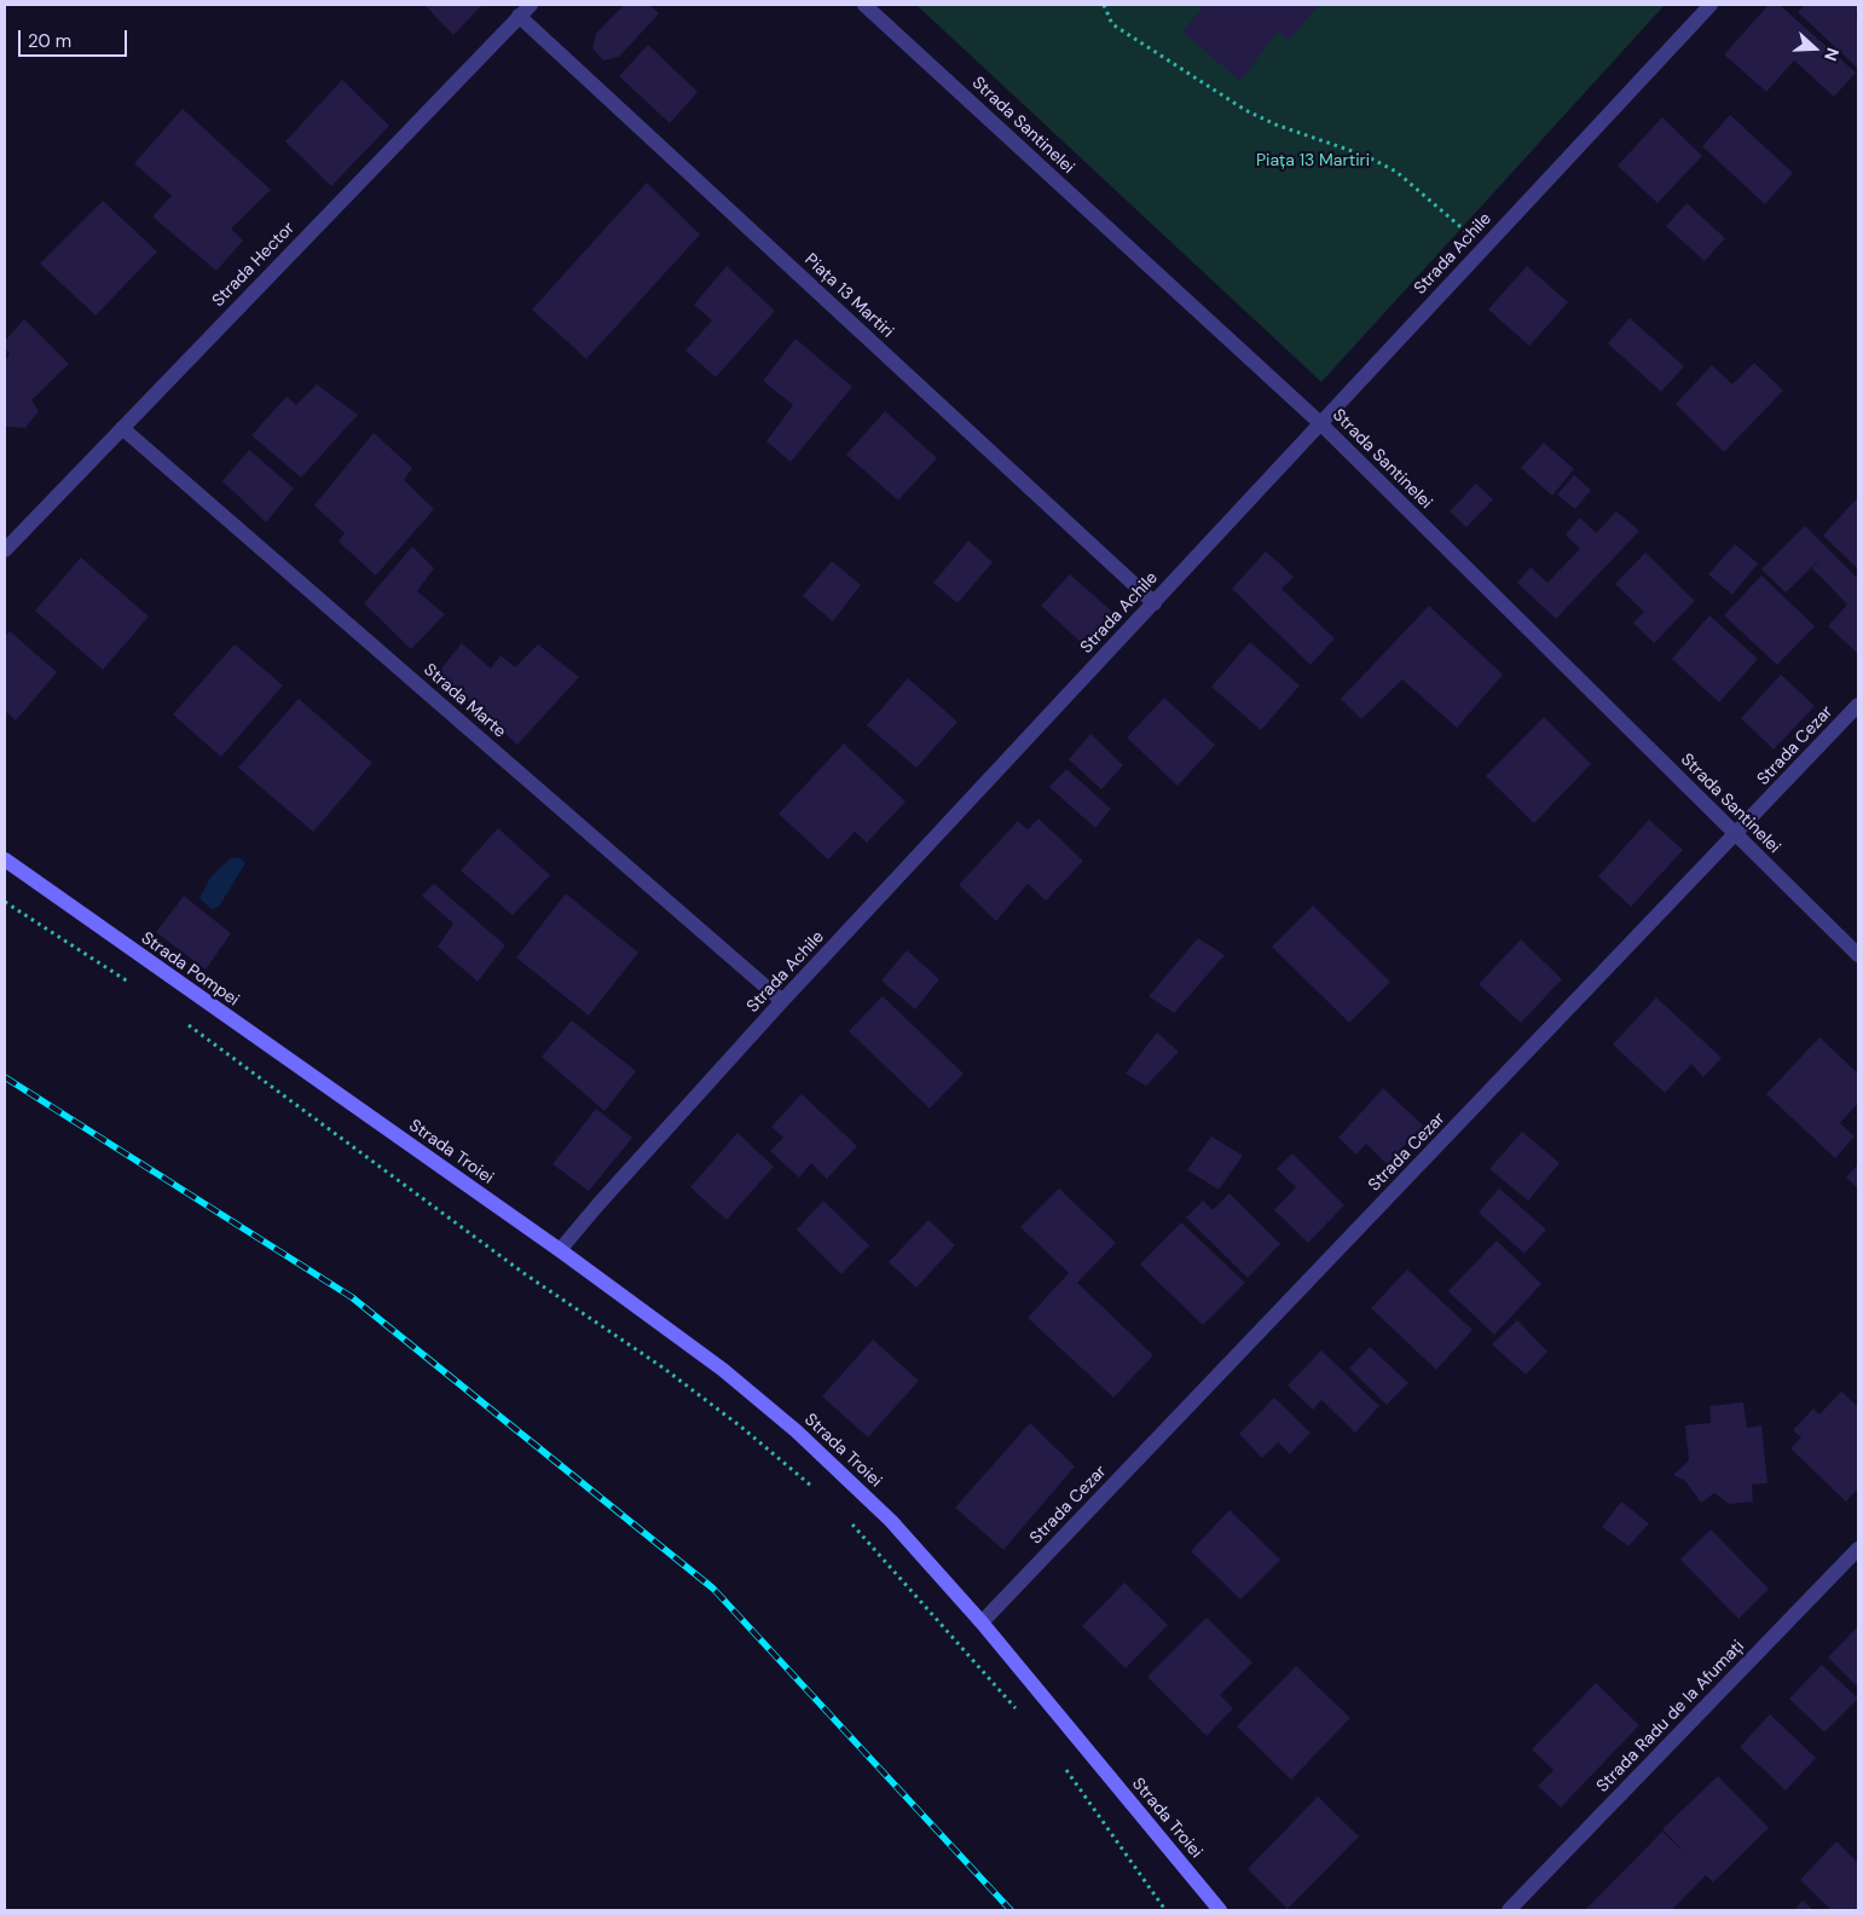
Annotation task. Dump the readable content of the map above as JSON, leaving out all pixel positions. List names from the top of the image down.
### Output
{
  "streets": {
    "main road": ["Strada Pompei", "Strada Troiei"],
    "street": [
      "Strada Santinelei",
      "Strada Achile",
      "Strada Hector",
      "Piața 13 Martiri",
      "Strada Marte",
      "Strada Cezar",
      "Strada Radu de la Afumați"
    ]
  },
  "crossings": [
    ["Strada Santinelei", "Strada Achile"],
    ["Strada Santinelei", "Strada Cezar"],
    ["Strada Achile", "Piața 13 Martiri"],
    ["Strada Achile", "Strada Marte"],
    ["Strada Achile", "Strada Troiei"],
    ["Strada Hector", "Piața 13 Martiri"],
    ["Strada Hector", "Strada Marte"],
    ["Strada Cezar", "Strada Troiei"],
    ["Strada Pompei", "Strada Troiei"]
  ],
  "parks": ["Piața 13 Martiri"],
  "scale_bar": "20 m",
  "north": "right"
}
